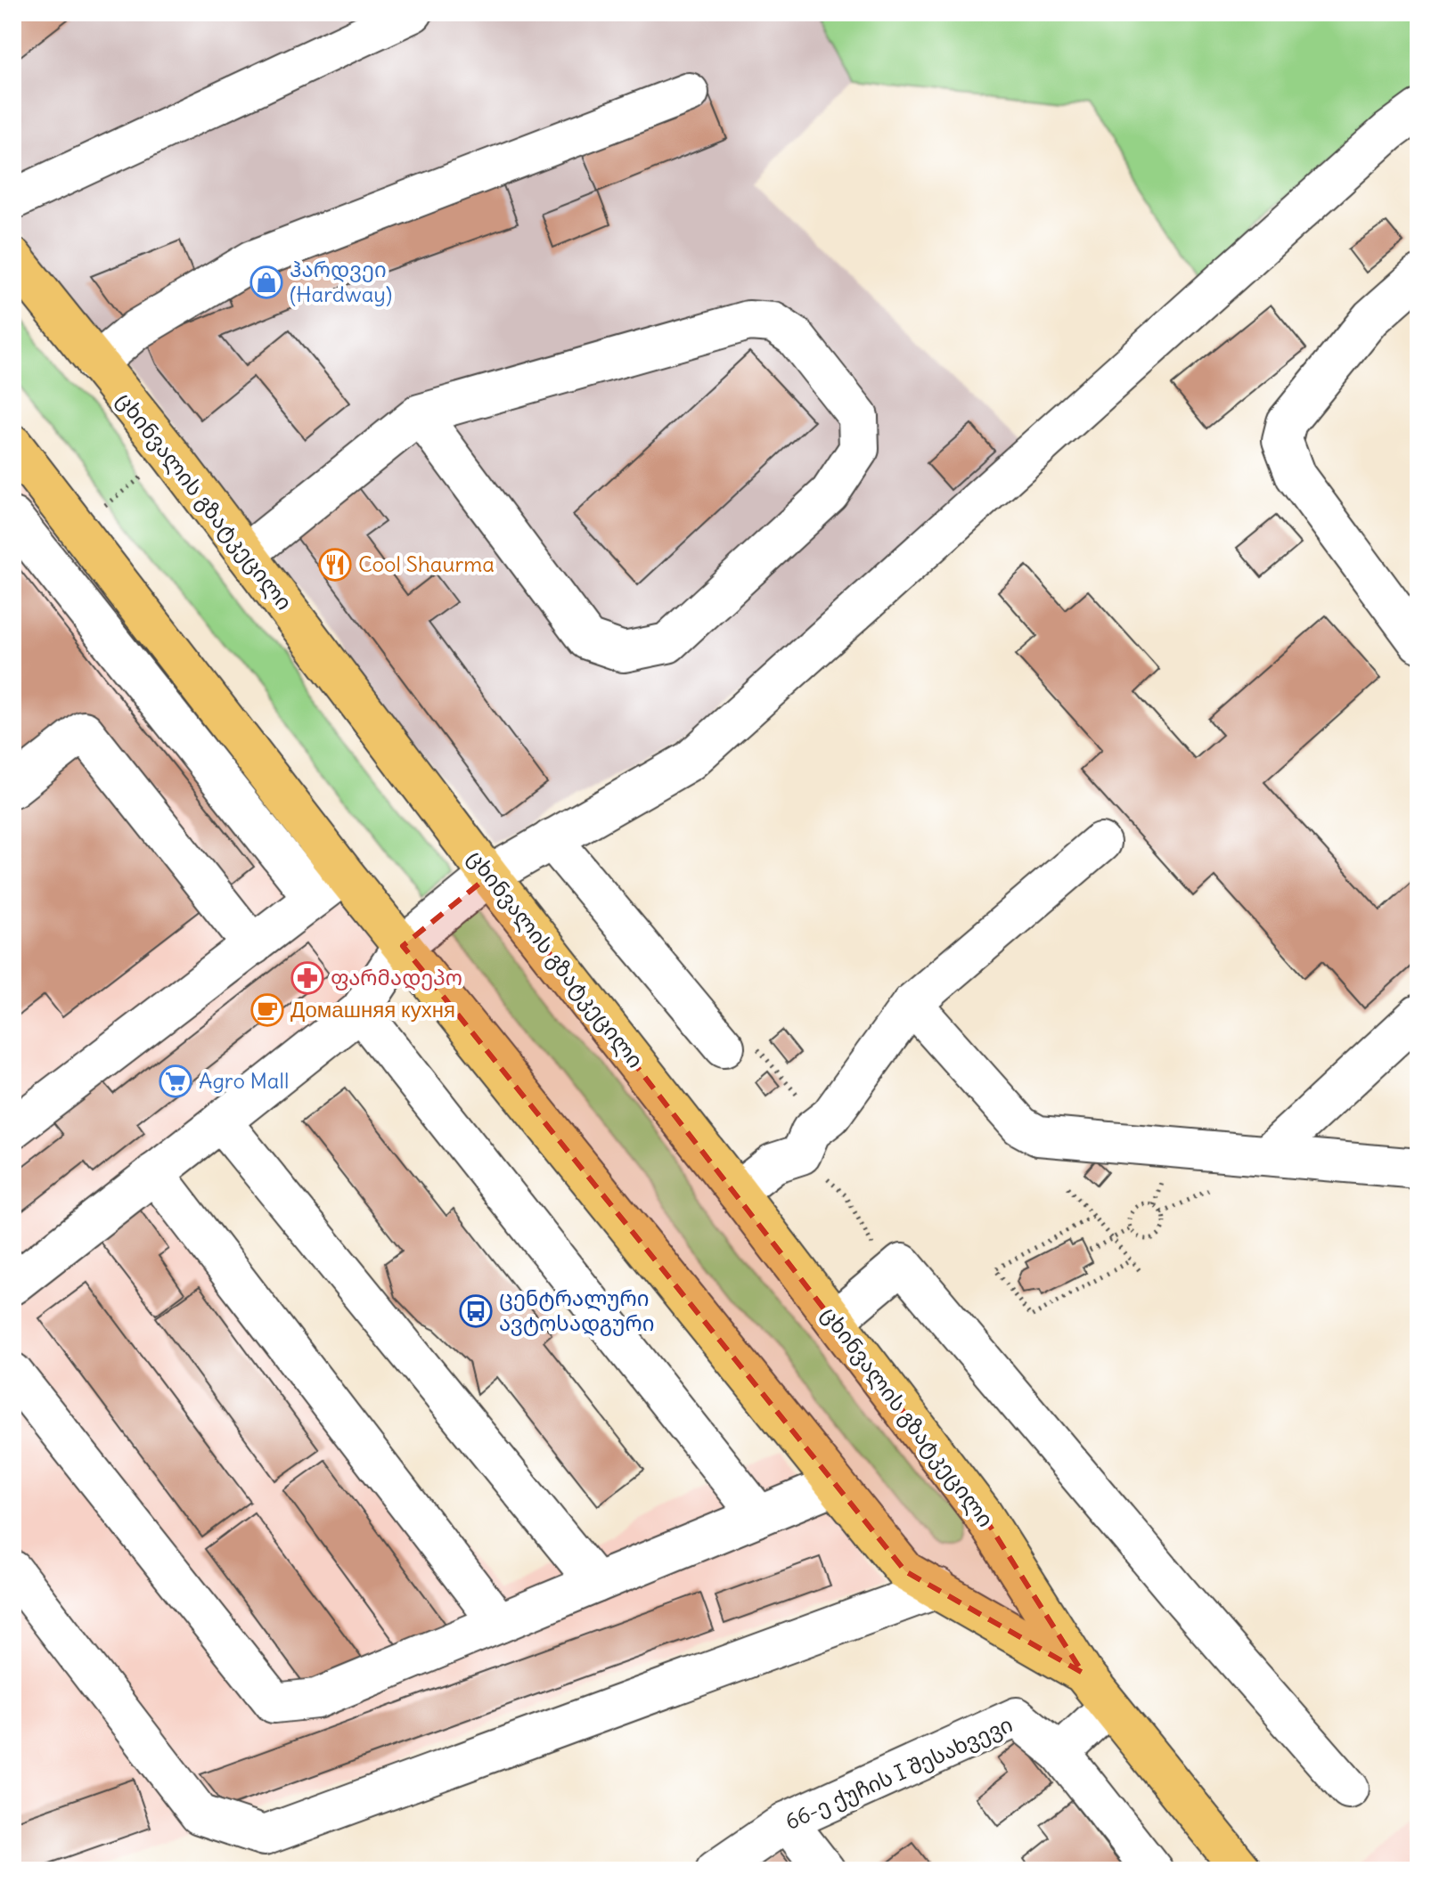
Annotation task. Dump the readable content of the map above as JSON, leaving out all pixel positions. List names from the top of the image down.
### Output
{
  "streets": {
    "main road": ["ცხინვალის გზატკეცილი"],
    "street": ["66-ე ქუჩის I შესახვევი"]
  },
  "places": {
    "shop": ["ჰარდვეი (Hardway)"],
    "restaurant": ["Cool Shaurma"],
    "pharmacy": ["ფარმადეპო"],
    "cafe": ["Домашняя кухня"],
    "supermarket": ["Agro Mall"],
    "bus stop": ["ცენტრალური ავტოსადგური"]
  }
}
